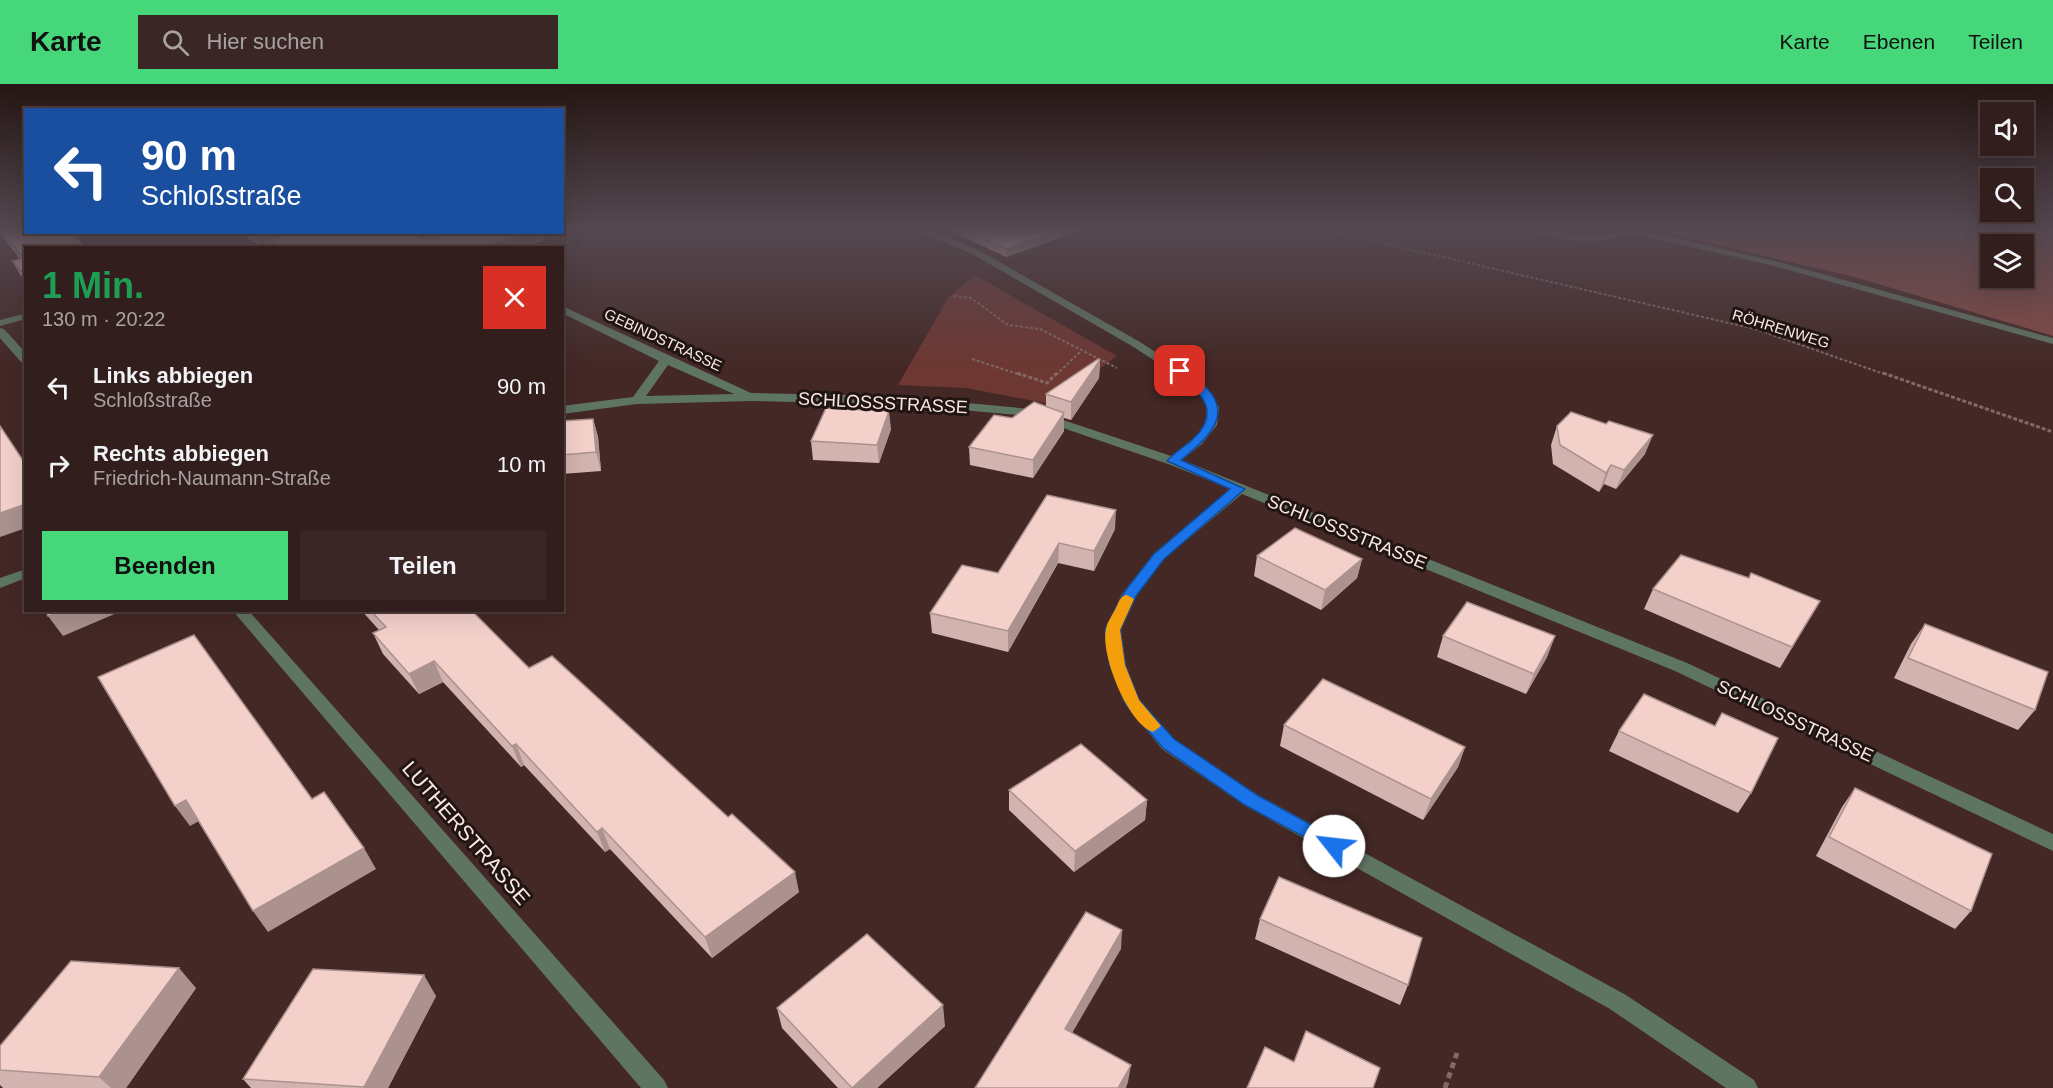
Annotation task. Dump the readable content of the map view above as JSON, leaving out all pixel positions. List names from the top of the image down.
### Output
{
  "streets": {
    "street": ["GEBINDSTRASSE", "SCHLOSSSTRASSE", "LUTHERSTRASSE"],
    "path": ["RÖHRENWEG"]
  },
  "crossings": [
    ["GEBINDSTRASSE", "SCHLOSSSTRASSE"]
  ],
  "page": {
    "header": "Karte",
    "search": "Hier suchen",
    "nav": ["Karte", "Ebenen", "Teilen"],
    "turn": ["90 m", "Schloßstraße"],
    "heading": ["1 Min.", "130 m · 20:22"],
    "list": [
      {
        "name": "Links abbiegen",
        "note": "Schloßstraße",
        "value": "90 m"
      },
      {
        "name": "Rechts abbiegen",
        "note": "Friedrich-Naumann-Straße",
        "value": "10 m"
      }
    ],
    "buttons": ["Beenden", "Teilen"]
  }
}
